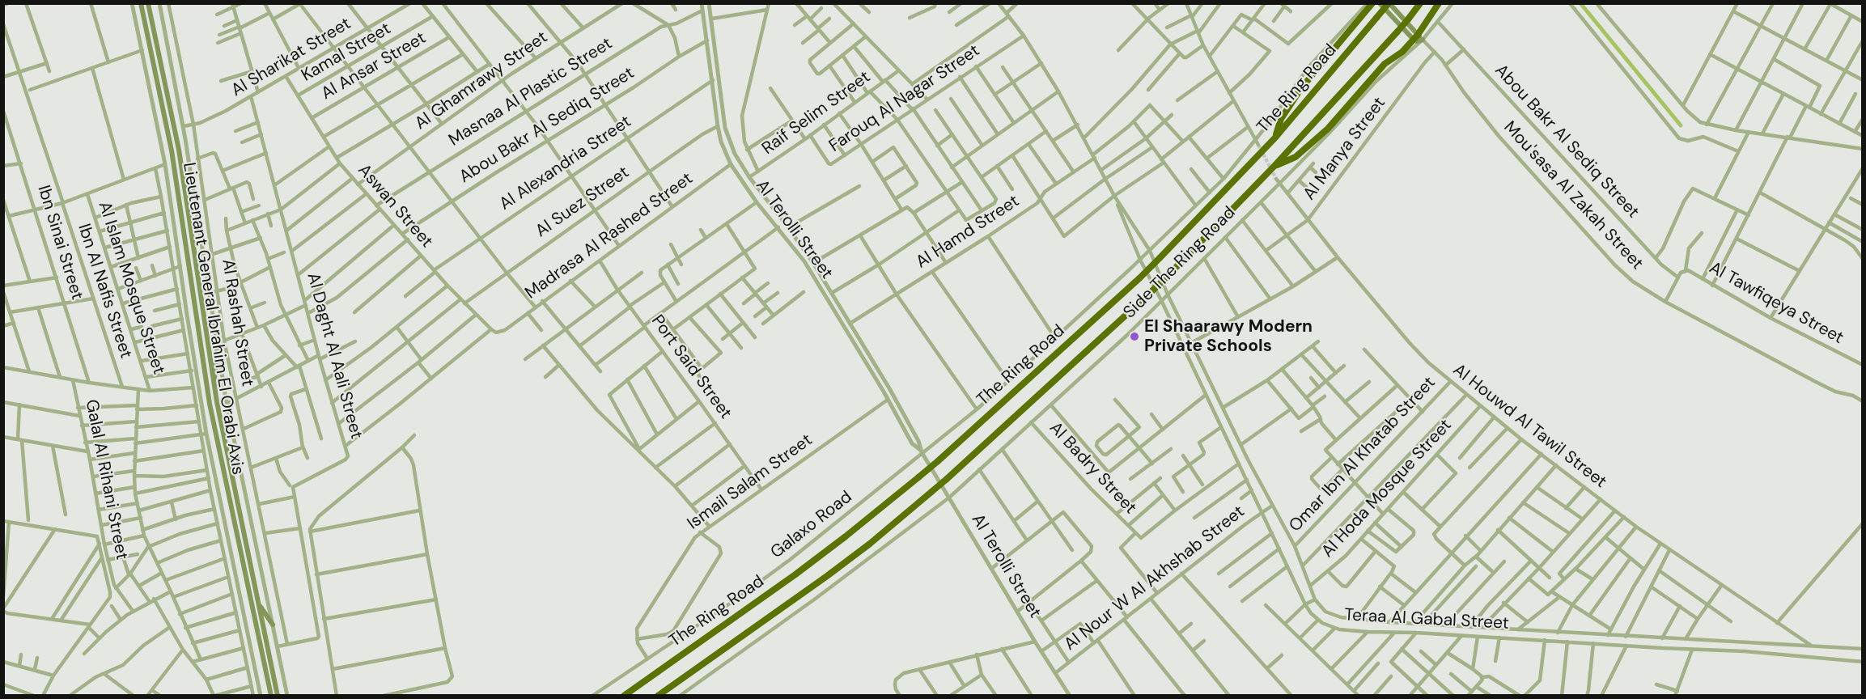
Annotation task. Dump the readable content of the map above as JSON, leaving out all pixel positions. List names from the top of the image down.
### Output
{
  "streets": {
    "highway": ["The Ring Road"],
    "main road": ["Lieutenant General Ibrahim El Orabi Axis"],
    "street": [
      "Kamal Street",
      "Al Sharikat Street",
      "Al Ansar Street",
      "Al Ghamrawy Street",
      "Masnaa Al Plastic Street",
      "Farouq Al Nagar Street",
      "Raif Selim Street",
      "Abou Bakr Al Sediq Street",
      "Al Manya Street",
      "Al Alexandria Street",
      "Mou'sasa Al Zakah Street",
      "Al Suez Street",
      "Aswan Street",
      "Al Terolli Street",
      "Al Hamd Street",
      "Madrasa Al Rashed Street",
      "Ibn Sinai Street",
      "Side The Ring Road",
      "Al Islam Mosque Street",
      "Ibn Al Nafis Street",
      "Al Tawfiqeya Street",
      "Al Rashah Street",
      "Al Daght Al Aali Street",
      "Port Said Street",
      "Al Houwd Al Tawil Street",
      "Omar Ibn Al Khatab Street",
      "Al Badry Street",
      "Galal Al Rihani Street",
      "Ismail Salam Street",
      "Al Hoda Mosque Street",
      "Galaxo Road",
      "Al Nour W Al Akhshab Street",
      "Teraa Al Gabal Street"
    ]
  },
  "crossings": [
    ["Kamal Street", "Aswan Street"],
    ["Al Sharikat Street", "Aswan Street"],
    ["Al Sharikat Street", "Al Rashah Street"],
    ["Al Sharikat Street", "Al Daght Al Aali Street"],
    ["Al Ansar Street", "Aswan Street"],
    ["Al Ghamrawy Street", "Aswan Street"],
    ["Masnaa Al Plastic Street", "Aswan Street"],
    ["Masnaa Al Plastic Street", "Al Terolli Street"],
    ["Masnaa Al Plastic Street", "Al Daght Al Aali Street"],
    ["Farouq Al Nagar Street", "Raif Selim Street"],
    ["Raif Selim Street", "Al Terolli Street"],
    ["Abou Bakr Al Sediq Street", "Aswan Street"],
    ["Abou Bakr Al Sediq Street", "Al Terolli Street"],
    ["Abou Bakr Al Sediq Street", "Side The Ring Road"],
    ["Abou Bakr Al Sediq Street", "Al Tawfiqeya Street"],
    ["Al Manya Street", "Mou'sasa Al Zakah Street"],
    ["Al Manya Street", "Al Houwd Al Tawil Street"],
    ["Al Alexandria Street", "Aswan Street"],
    ["Al Alexandria Street", "Al Terolli Street"],
    ["Mou'sasa Al Zakah Street", "Side The Ring Road"],
    ["Mou'sasa Al Zakah Street", "Al Tawfiqeya Street"],
    ["Al Suez Street", "Aswan Street"],
    ["Al Suez Street", "Al Terolli Street"],
    ["Aswan Street", "Madrasa Al Rashed Street"],
    ["Al Terolli Street", "Al Hamd Street"],
    ["Al Terolli Street", "Madrasa Al Rashed Street"],
    ["Al Terolli Street", "Side The Ring Road"],
    ["Al Terolli Street", "Ismail Salam Street"],
    ["Al Terolli Street", "Galaxo Road"],
    ["Al Terolli Street", "Al Nour W Al Akhshab Street"],
    ["Madrasa Al Rashed Street", "Port Said Street"],
    ["Side The Ring Road", "Al Houwd Al Tawil Street"],
    ["Side The Ring Road", "Al Badry Street"],
    ["Side The Ring Road", "Galaxo Road"],
    ["Side The Ring Road", "Teraa Al Gabal Street"],
    ["Port Said Street", "Ismail Salam Street"],
    ["Al Houwd Al Tawil Street", "Omar Ibn Al Khatab Street"],
    ["Al Houwd Al Tawil Street", "Al Hoda Mosque Street"],
    ["Al Houwd Al Tawil Street", "Teraa Al Gabal Street"],
    ["Al Nour W Al Akhshab Street", "Teraa Al Gabal Street"]
  ],
  "places": ["El Shaarawy Modern Private Schools"]
}
